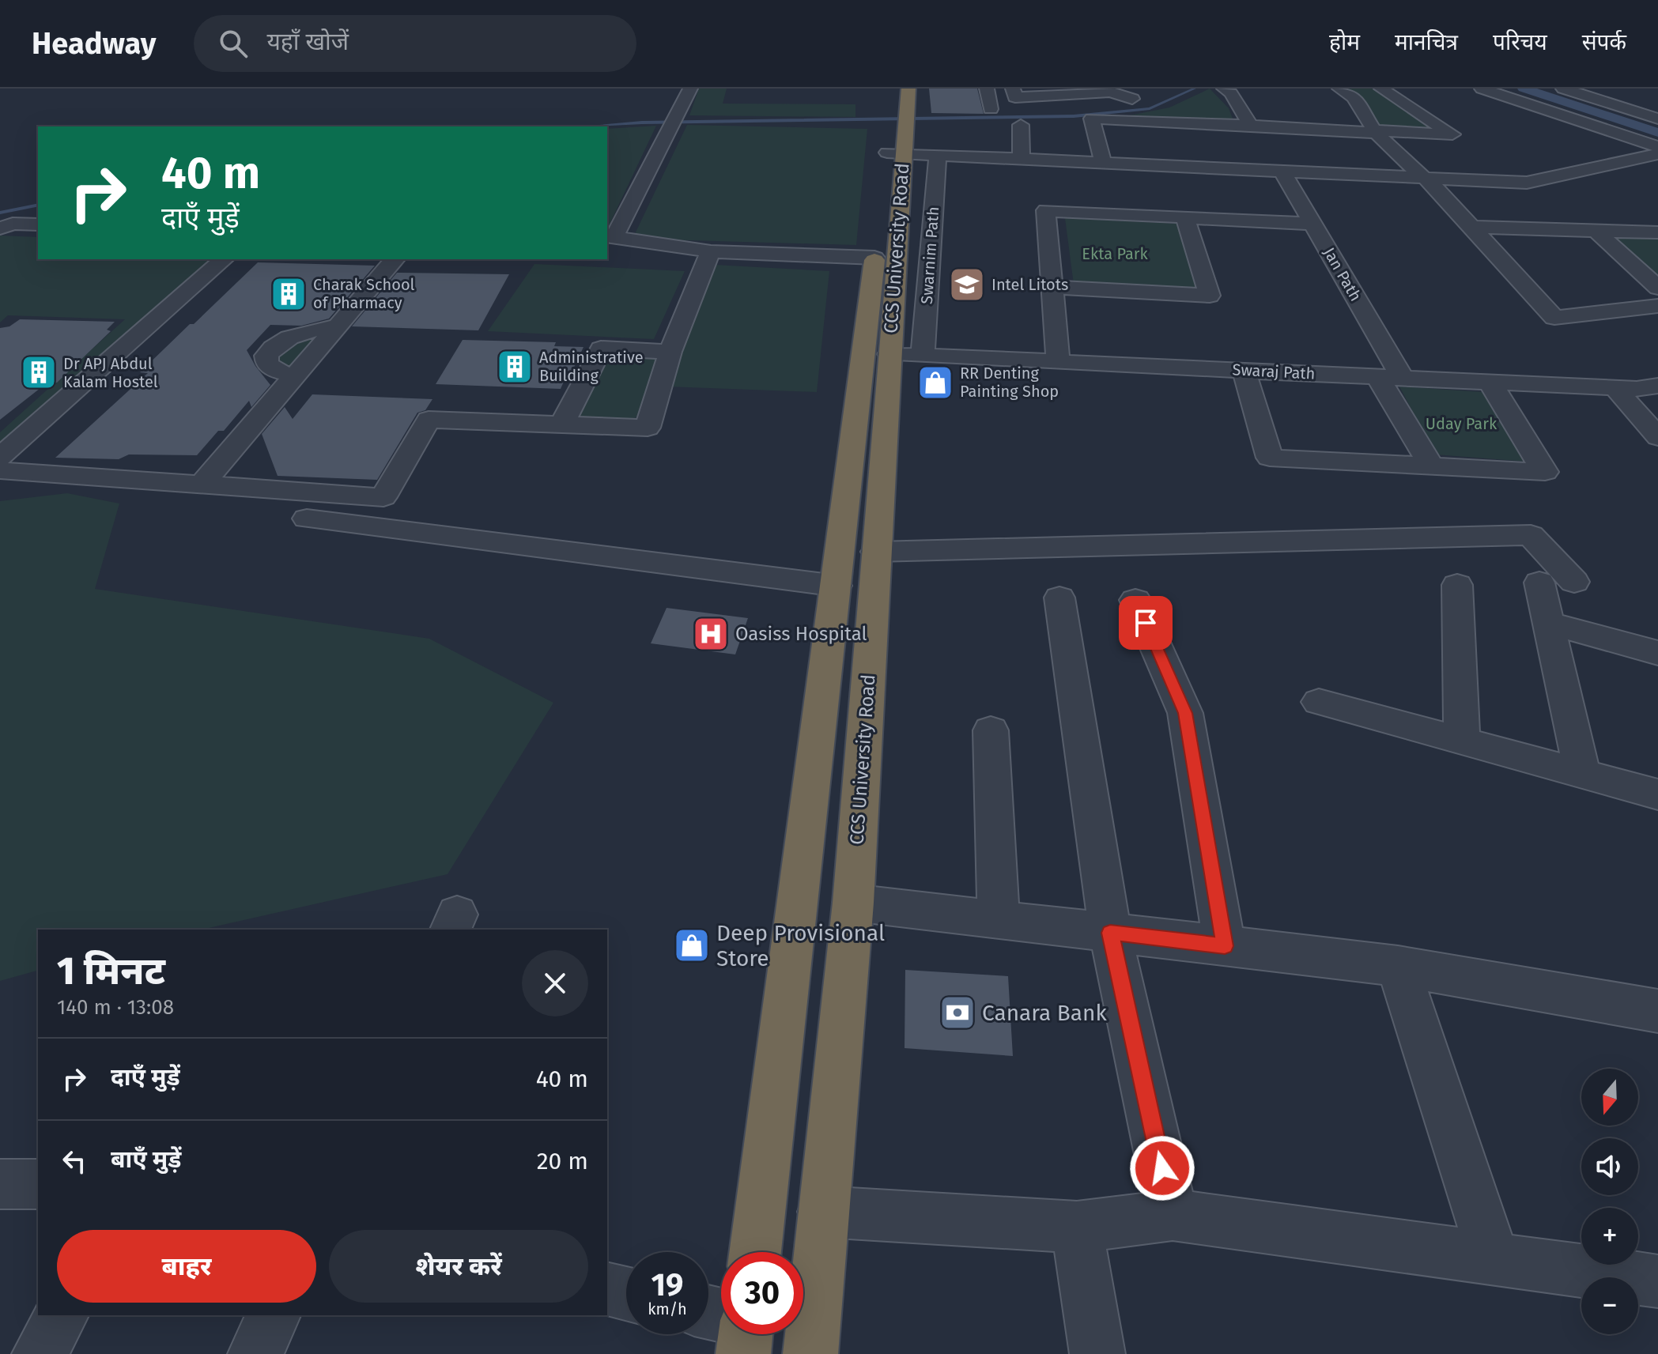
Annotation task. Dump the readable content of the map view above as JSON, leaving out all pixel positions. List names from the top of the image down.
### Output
{
  "streets": {
    "highway": ["CCS University Road"],
    "street": ["Jan Path", "Swaraj Path"]
  },
  "crossings": [
    ["CCS University Road", "Swaraj Path"],
    ["Jan Path", "Swaraj Path"]
  ],
  "parks": ["Ekta Park", "Uday Park"],
  "places": {
    "school or university": ["Intel Litots"],
    "building": ["Charak School of Pharmacy", "Administrative Building", "Dr APJ Abdul Kalam Hostel"],
    "shop": ["RR Denting Painting Shop", "Deep Provisional Store"],
    "hospital": ["Oasiss Hospital"],
    "bank": ["Canara Bank"]
  },
  "north": "bottom",
  "page": {
    "header": "Headway",
    "search": "यहाँ खोजें",
    "nav": [
      "होम",
      "मानचित्र",
      "परिचय",
      "संपर्क"
    ],
    "turn": ["40 m", "दाएँ मुड़ें"],
    "heading": ["1 मिनट", "140 m · 13:08"],
    "list": [
      {
        "name": "दाएँ मुड़ें",
        "value": "40 m"
      },
      {
        "name": "बाएँ मुड़ें",
        "value": "20 m"
      }
    ],
    "map_buttons": ["+", "−"],
    "buttons": ["बाहर", "शेयर करें"],
    "speed": "19 km/h",
    "limit": "30"
  }
}
